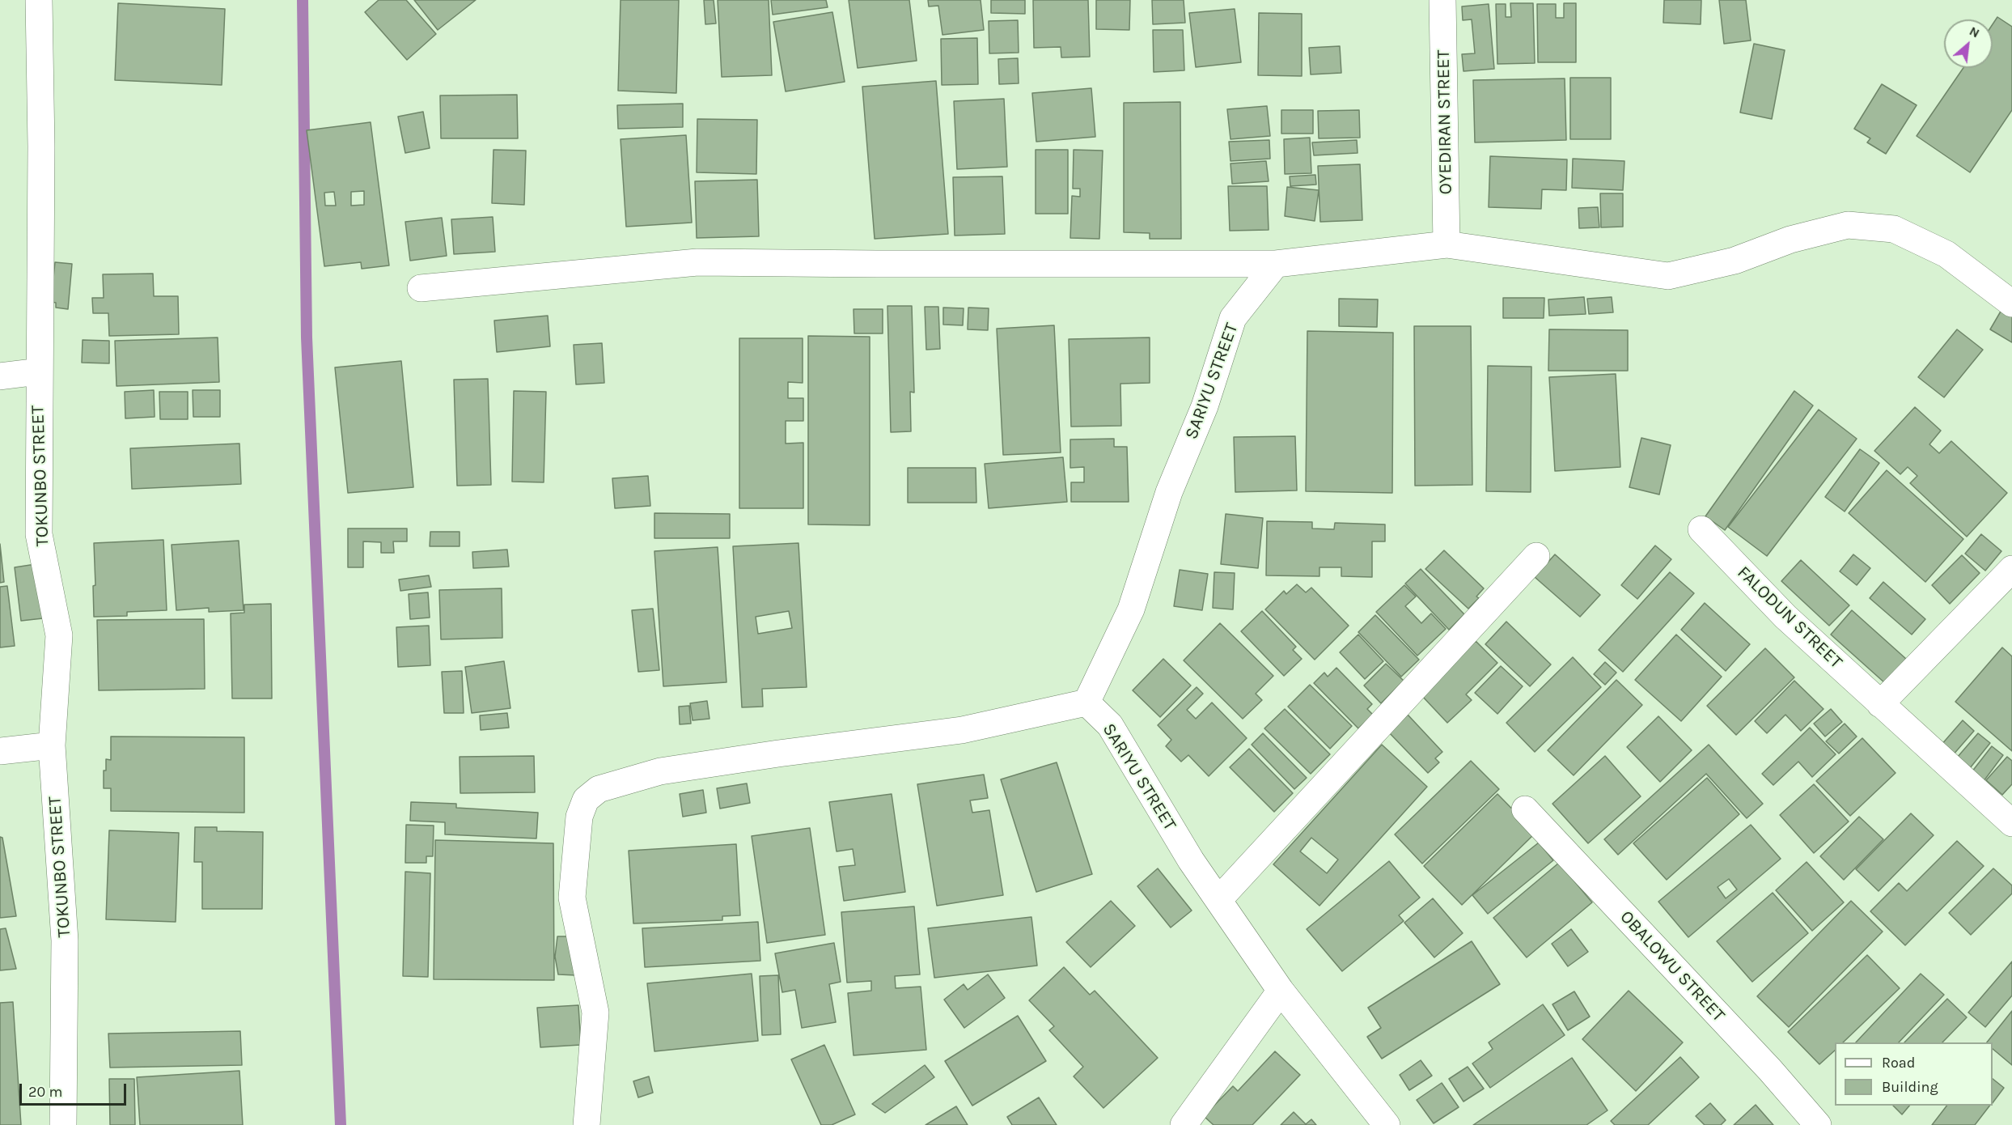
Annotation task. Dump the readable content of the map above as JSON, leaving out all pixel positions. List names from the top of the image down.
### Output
{
  "streets": {
    "street": [
      "OYEDIRAN STREET",
      "SARIYU STREET",
      "TOKUNBO STREET",
      "FALODUN STREET",
      "OBALOWU STREET"
    ]
  },
  "legend": ["Road", "Building"],
  "scale_bar": "20 m",
  "north": "top right"
}
